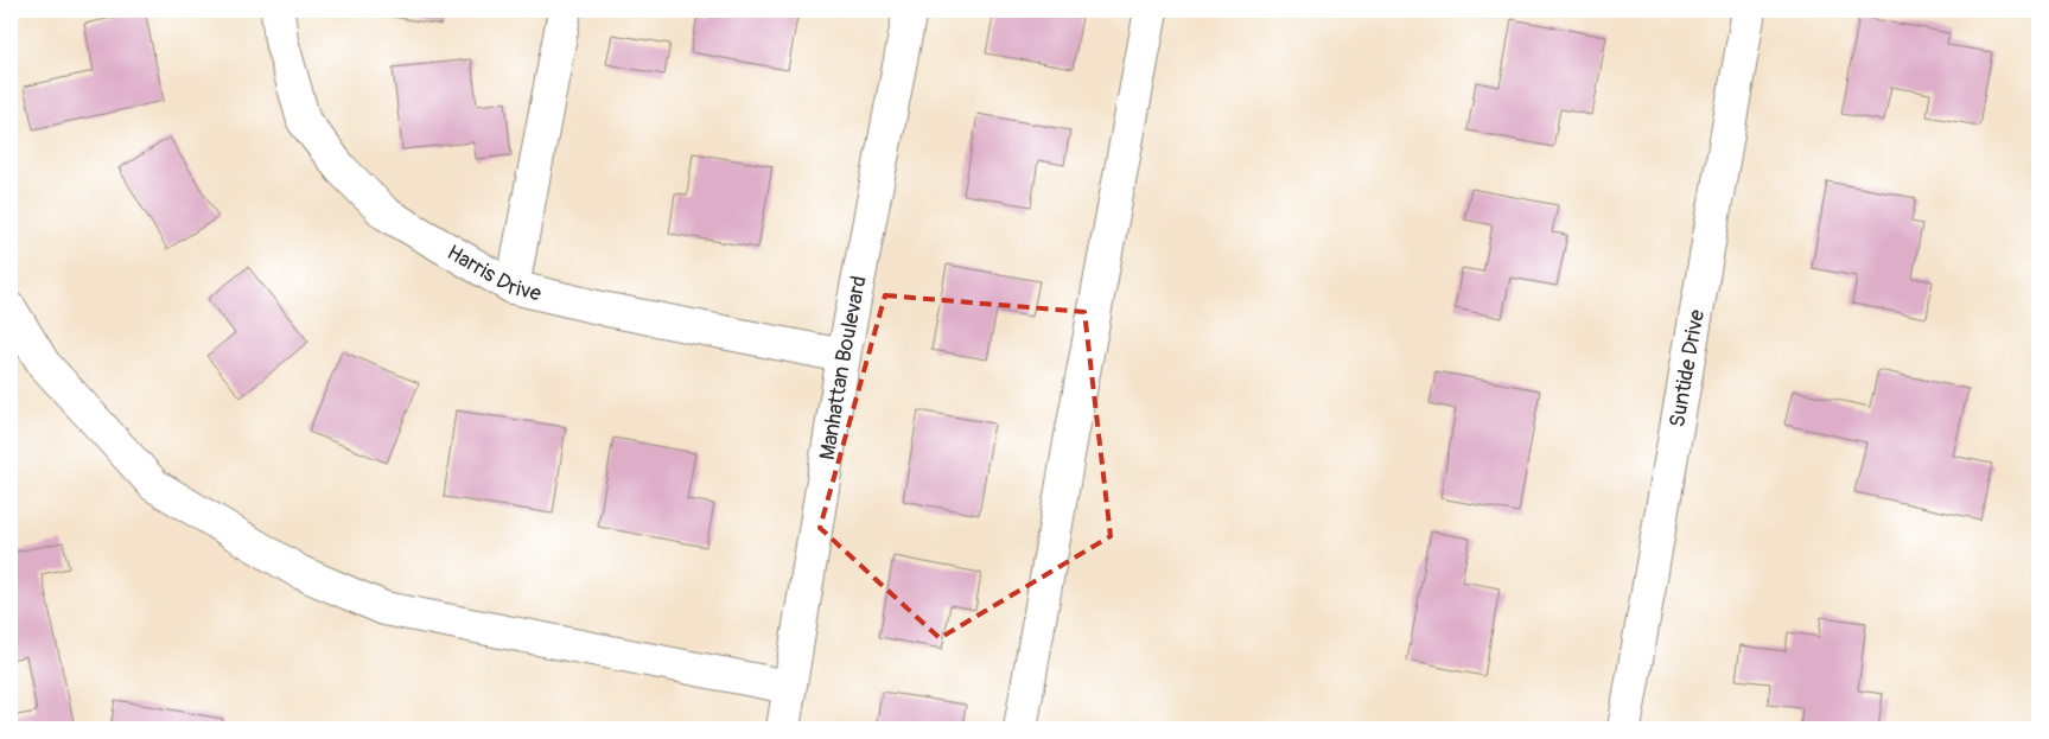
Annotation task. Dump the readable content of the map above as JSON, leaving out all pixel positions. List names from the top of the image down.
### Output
{
  "streets": {
    "street": ["Harris Drive", "Manhattan Boulevard", "Suntide Drive"]
  },
  "crossings": [
    ["Harris Drive", "Manhattan Boulevard"]
  ]
}
